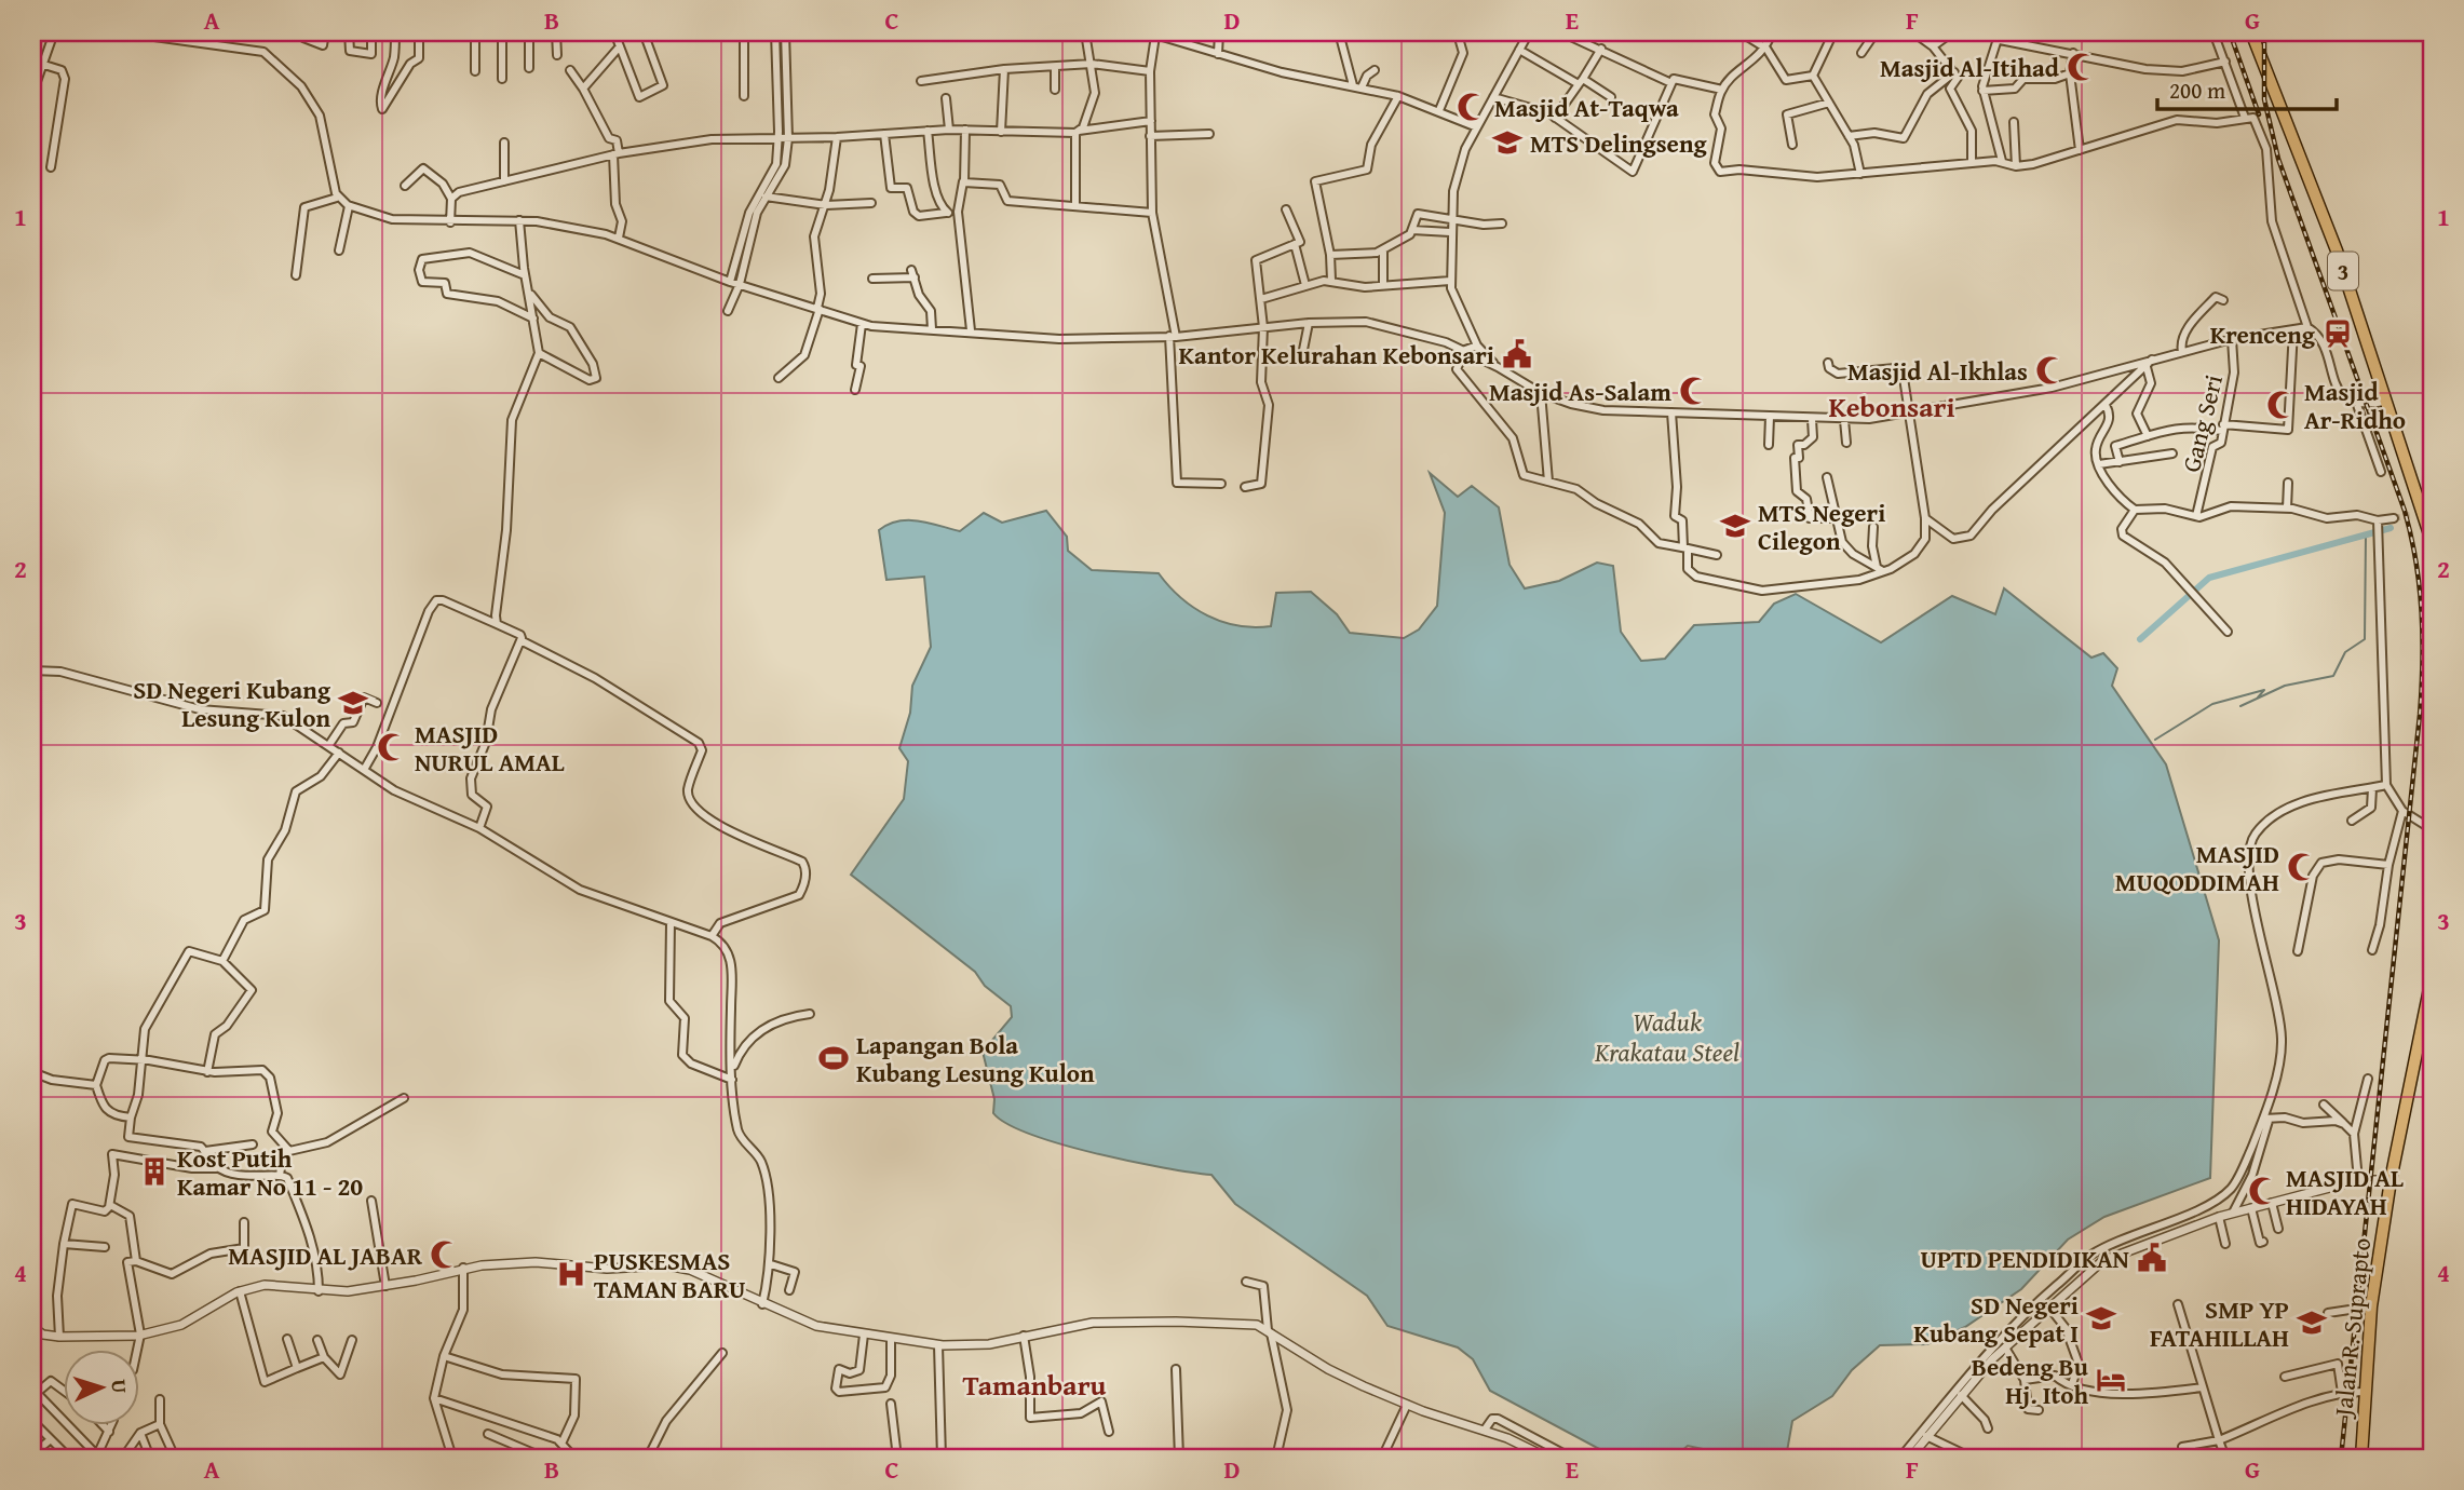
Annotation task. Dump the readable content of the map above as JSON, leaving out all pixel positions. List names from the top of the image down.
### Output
{
  "streets": {
    "highway": ["3", "Jalan R. Suprapto"],
    "street": ["Gang Seri"]
  },
  "districts": ["Kebonsari", "Tamanbaru"],
  "water": ["Waduk Krakatau Steel"],
  "places": {
    "mosque": [
      "Masjid Al-Itihad",
      "Masjid At-Taqwa",
      "Masjid Al-Ikhlas",
      "Masjid As-Salam",
      "Masjid Ar-Ridho",
      "MASJID NURUL AMAL",
      "MASJID MUQODDIMAH",
      "MASJID AL HIDAYAH",
      "MASJID AL JABAR"
    ],
    "school or university": [
      "MTS Delingseng",
      "MTS Negeri Cilegon",
      "SD Negeri Kubang Lesung Kulon",
      "SD Negeri Kubang Sepat I",
      "SMP YP FATAHILLAH"
    ],
    "station": ["Krenceng"],
    "public building": ["Kantor Kelurahan Kebonsari", "UPTD PENDIDIKAN"],
    "sports": ["Lapangan Bola Kubang Lesung Kulon"],
    "building": ["Kost Putih Kamar No 11 - 20"],
    "hospital": ["PUSKESMAS TAMAN BARU"],
    "hotel": ["Bedeng Bu Hj. Itoh"]
  },
  "scale_bar": "200 m",
  "north": "right",
  "grid": {
    "columns": [
      "A",
      "B",
      "C",
      "D",
      "E",
      "F",
      "G"
    ],
    "rows": [
      "1",
      "2",
      "3",
      "4"
    ]
  }
}
